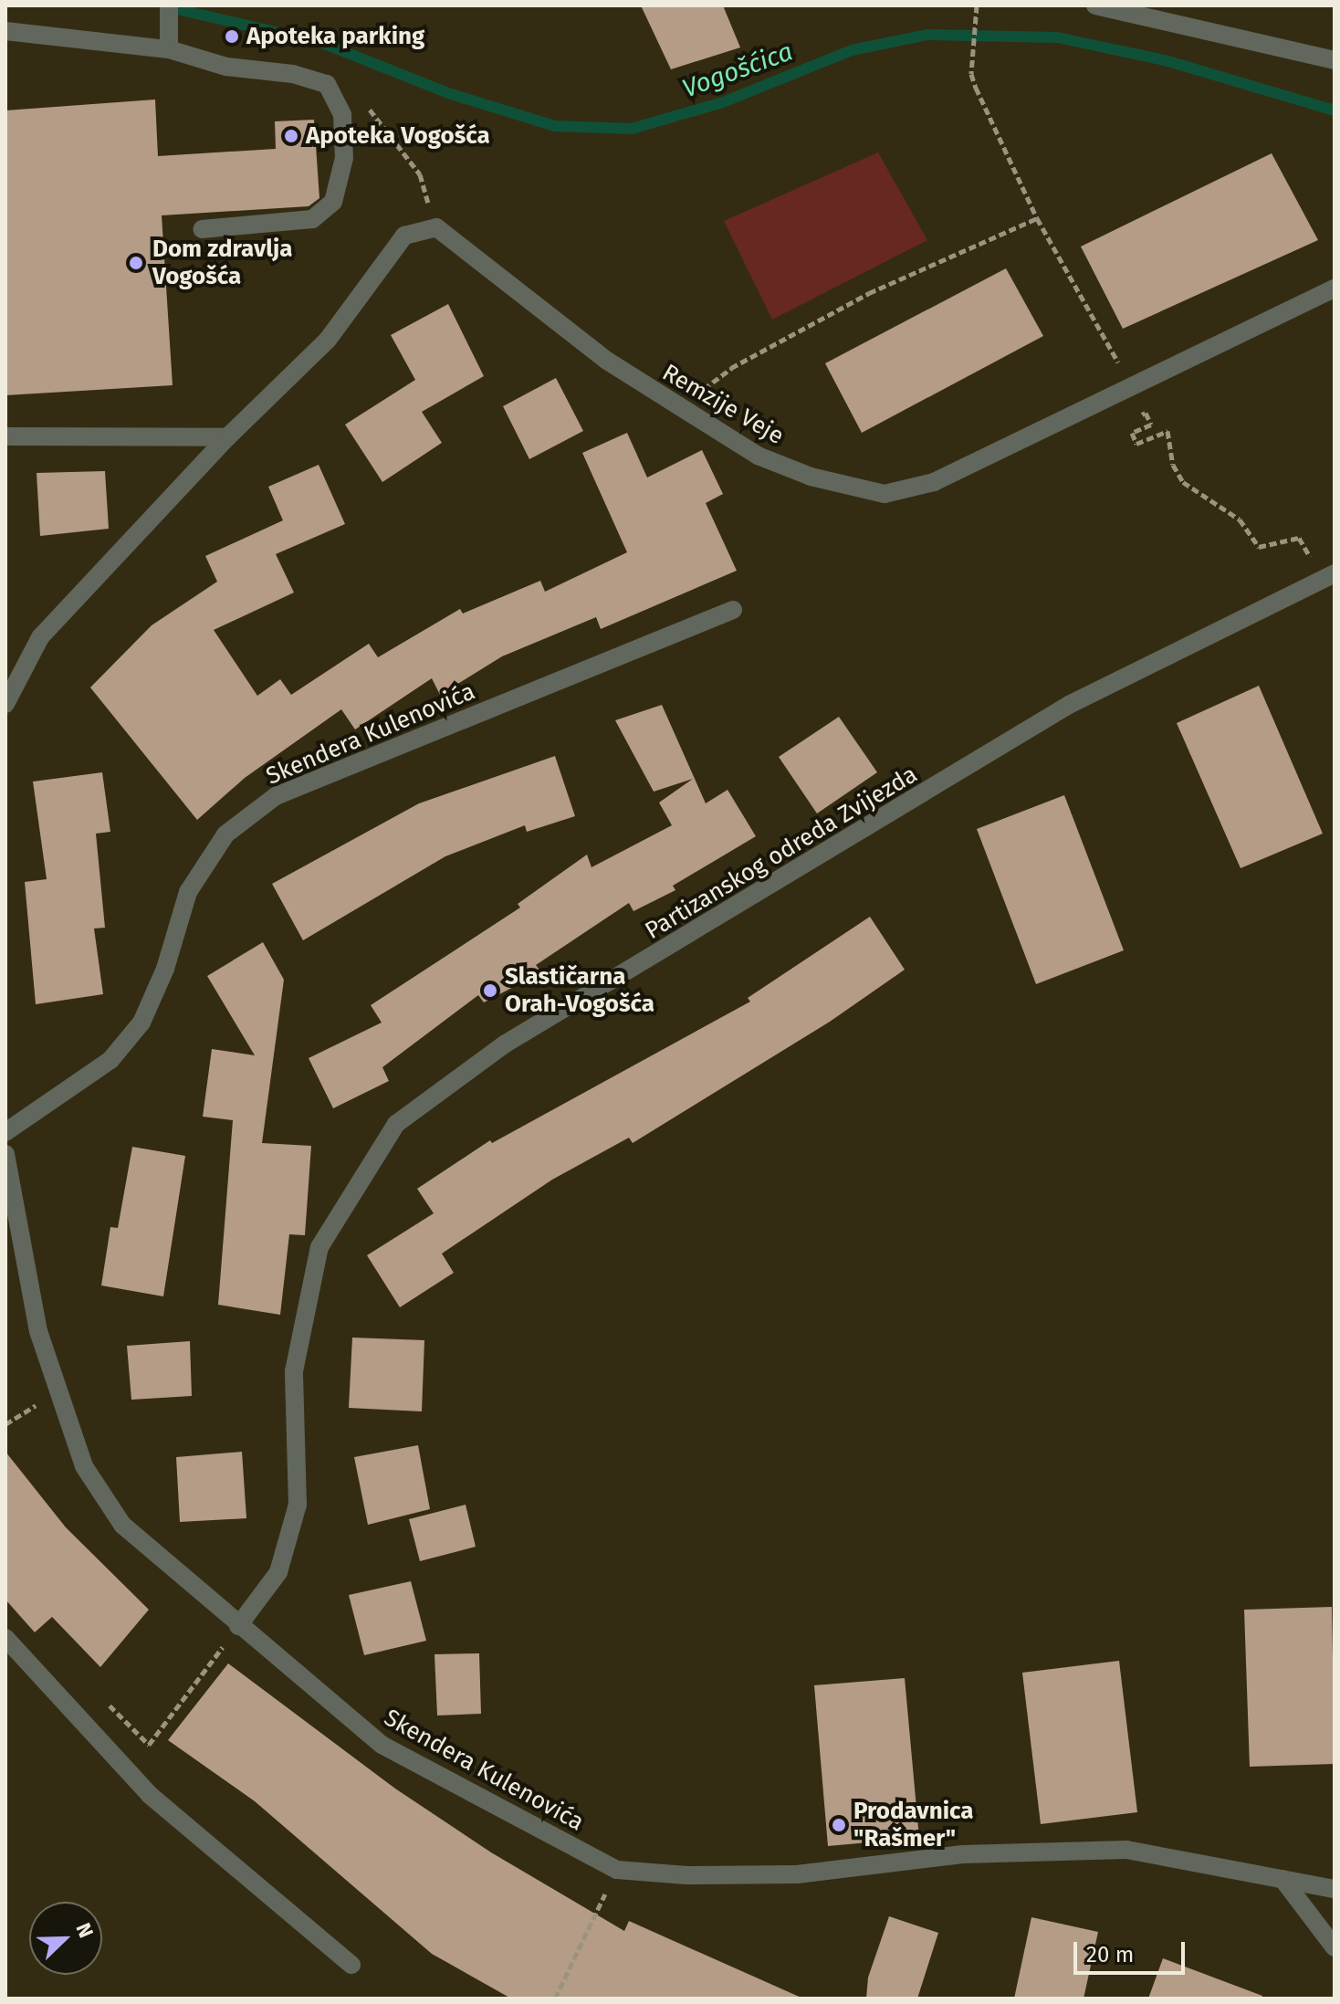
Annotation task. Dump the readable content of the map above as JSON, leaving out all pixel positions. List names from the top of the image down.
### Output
{
  "streets": {
    "street": ["Remzije Veje", "Skendera Kulenovića", "Partizanskog odreda Zvijezda"]
  },
  "crossings": [
    ["Skendera Kulenovića", "Partizanskog odreda Zvijezda"]
  ],
  "water": ["Vogošćica"],
  "places": [
    "Apoteka parking",
    "Apoteka Vogošća",
    "Dom zdravlja Vogošća",
    "Slastičarna Orah-Vogošća",
    "Prodavnica \"Rašmer\""
  ],
  "scale_bar": "20 m",
  "north": "top right"
}
